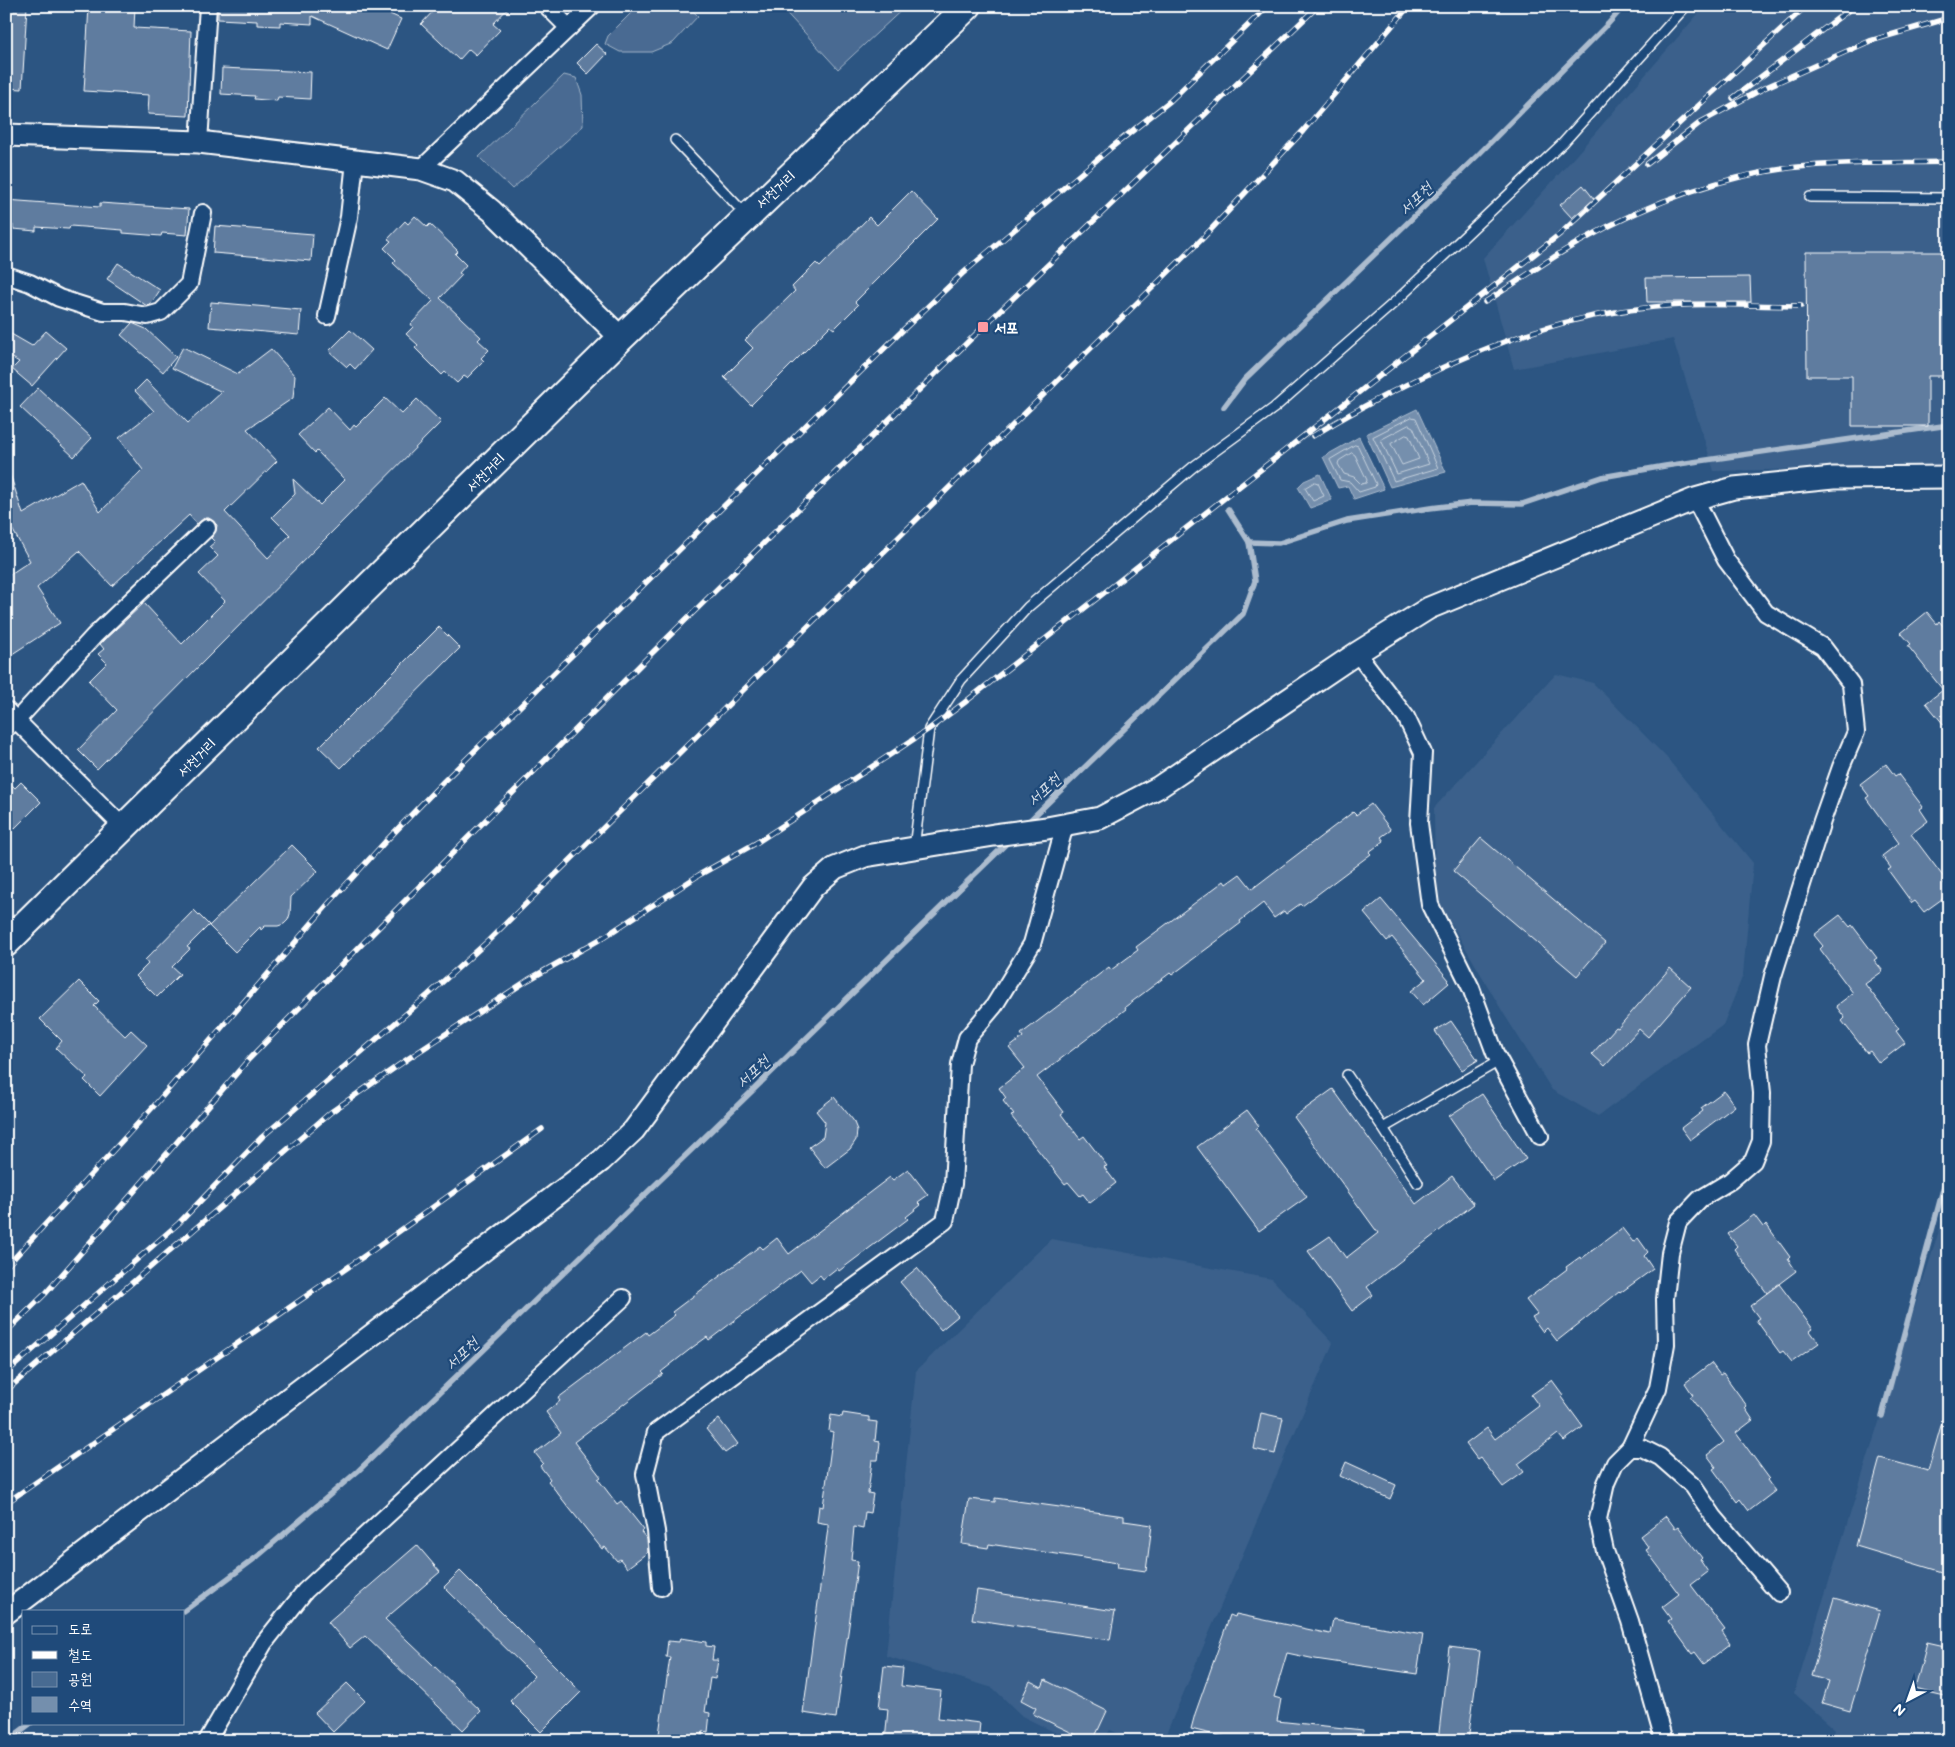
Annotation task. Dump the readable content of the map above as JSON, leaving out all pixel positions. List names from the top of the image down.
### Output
{
  "streets": {
    "main road": ["서천거리"]
  },
  "water": ["서포천"],
  "places": {
    "transit": ["서포"]
  },
  "legend": [
    "도로",
    "철도",
    "공원",
    "수역"
  ],
  "north": "bottom left"
}
